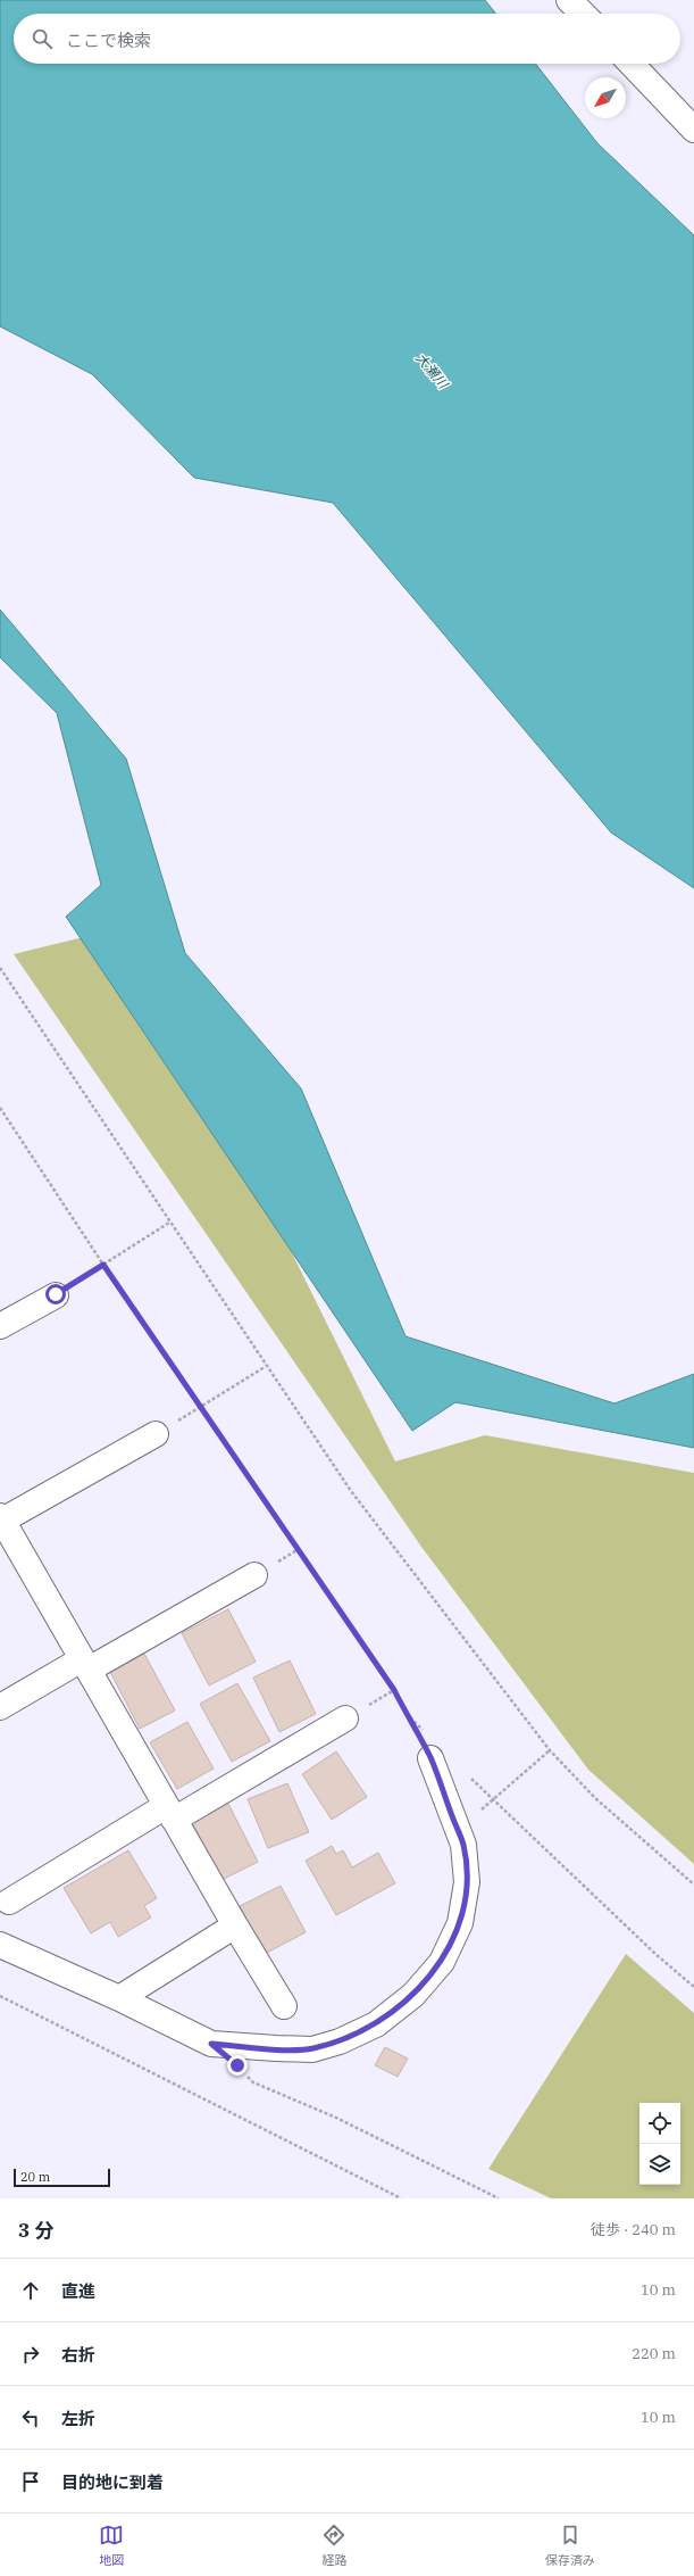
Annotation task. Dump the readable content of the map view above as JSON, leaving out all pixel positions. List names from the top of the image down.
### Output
{
  "water": ["大瀬川"],
  "scale_bar": "20 m",
  "north": "bottom left",
  "page": {
    "search": "ここで検索",
    "scale": "20 m",
    "heading": ["3 分", "徒歩 · 240 m"],
    "list": [
      ["直進", "10 m"],
      ["右折", "220 m"],
      ["左折", "10 m"],
      "目的地に到着"
    ],
    "nav": ["地図", "経路", "保存済み"]
  }
}
